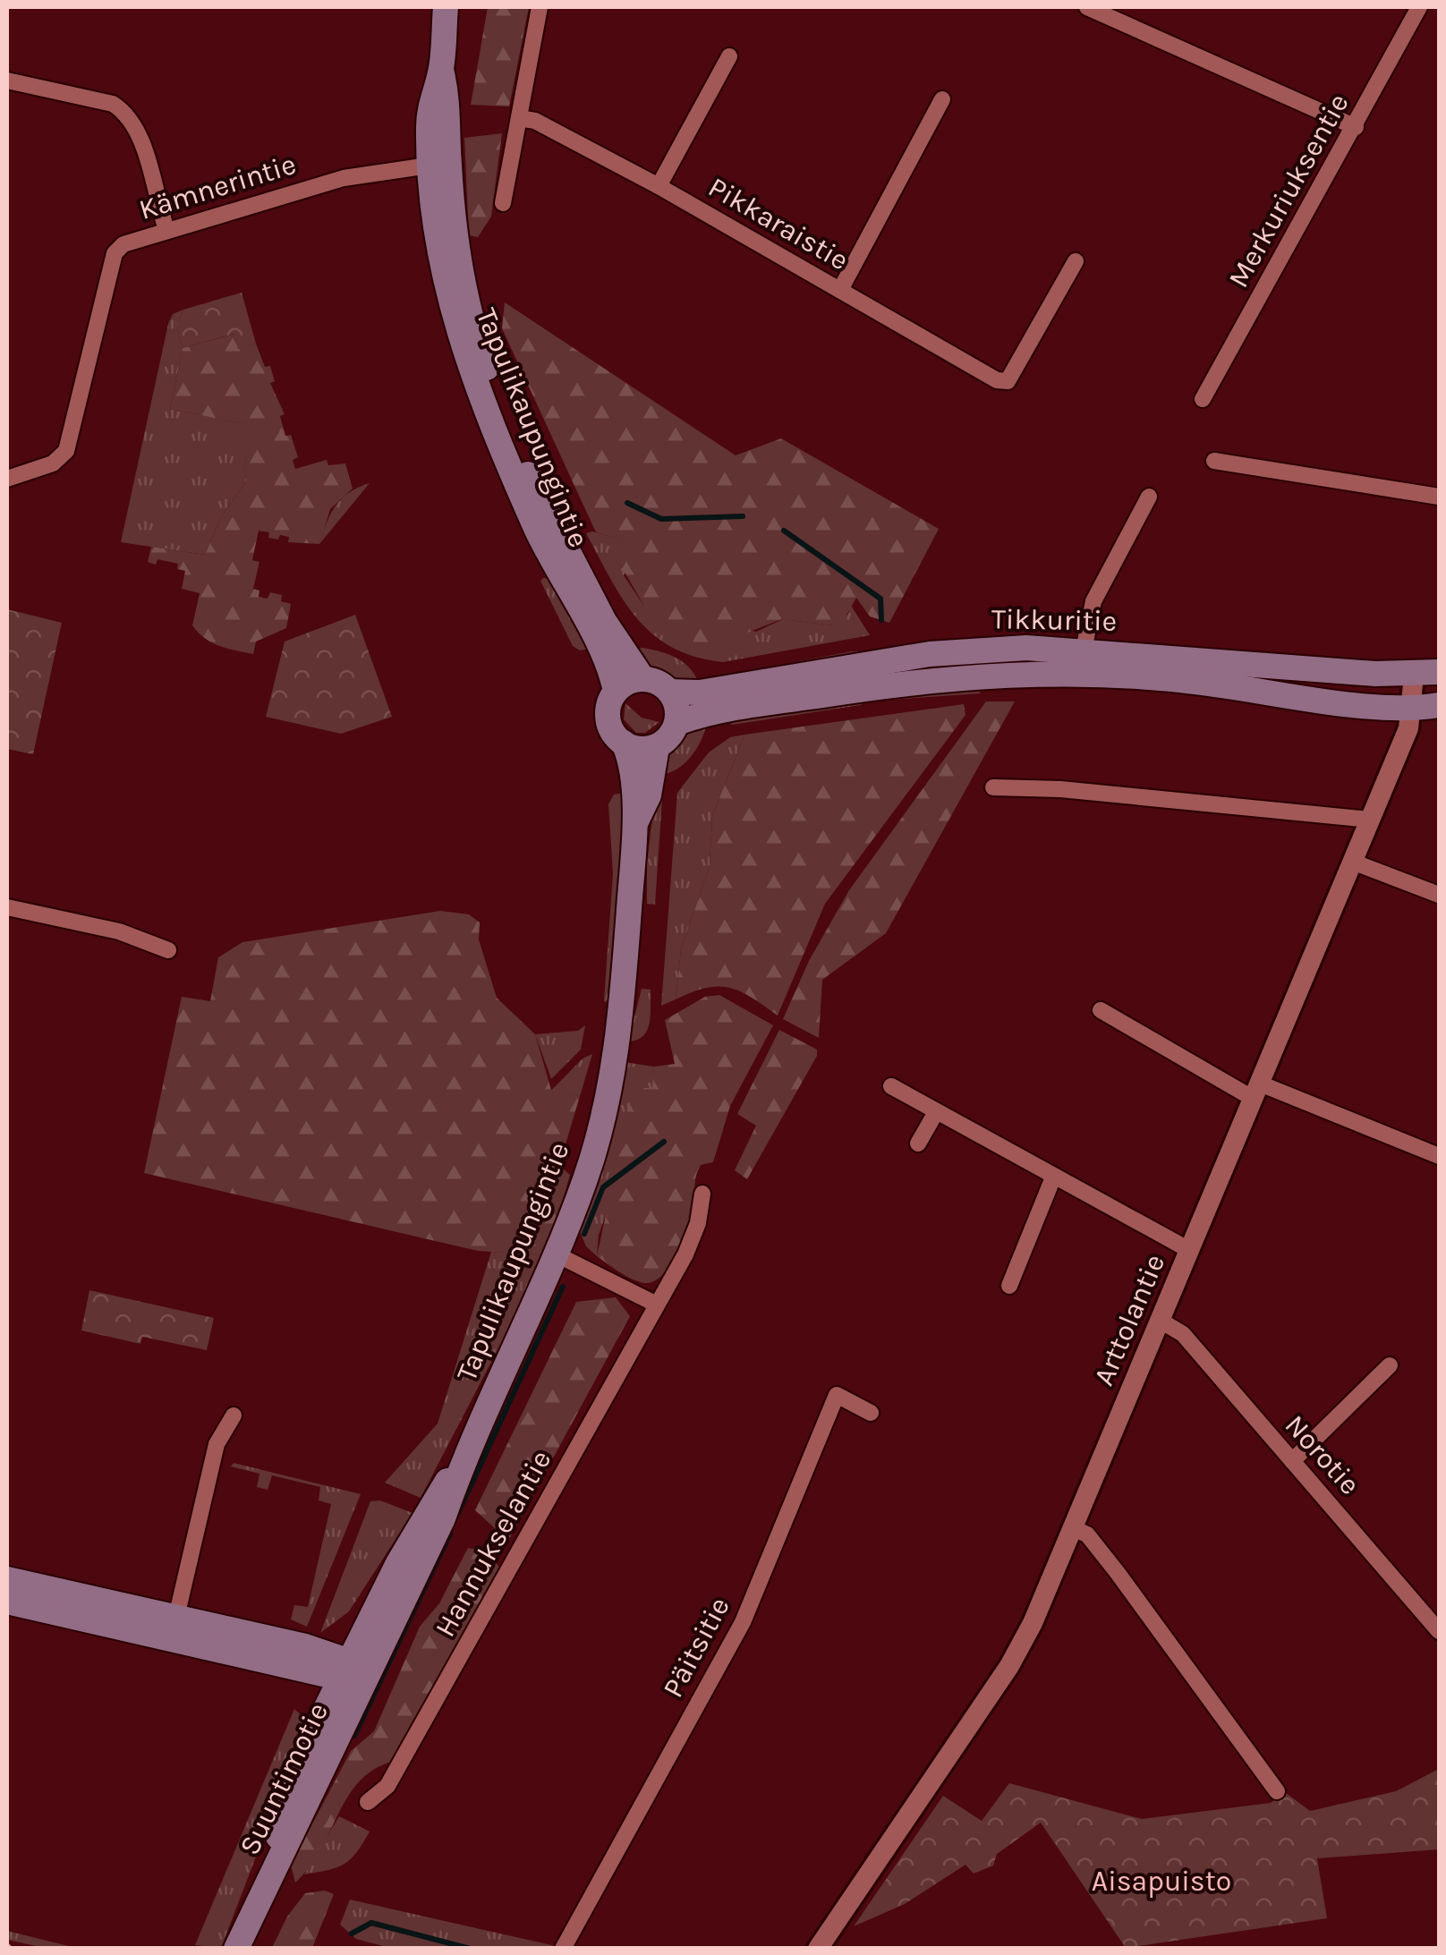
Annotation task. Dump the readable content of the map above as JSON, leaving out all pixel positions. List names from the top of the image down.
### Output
{
  "streets": {
    "main road": ["Tapulikaupungintie", "Tikkuritie", "Suuntimotie"],
    "street": [
      "Kämnerintie",
      "Merkuriuksentie",
      "Pikkaraistie",
      "Arttolantie",
      "Norotie",
      "Hannukselantie",
      "Päitsitie"
    ]
  },
  "crossings": [
    ["Kämnerintie", "Tapulikaupungintie"],
    ["Tapulikaupungintie", "Tikkuritie"],
    ["Tapulikaupungintie", "Suuntimotie"],
    ["Tikkuritie", "Arttolantie"],
    ["Arttolantie", "Norotie"]
  ],
  "parks": ["Aisapuisto"]
}
